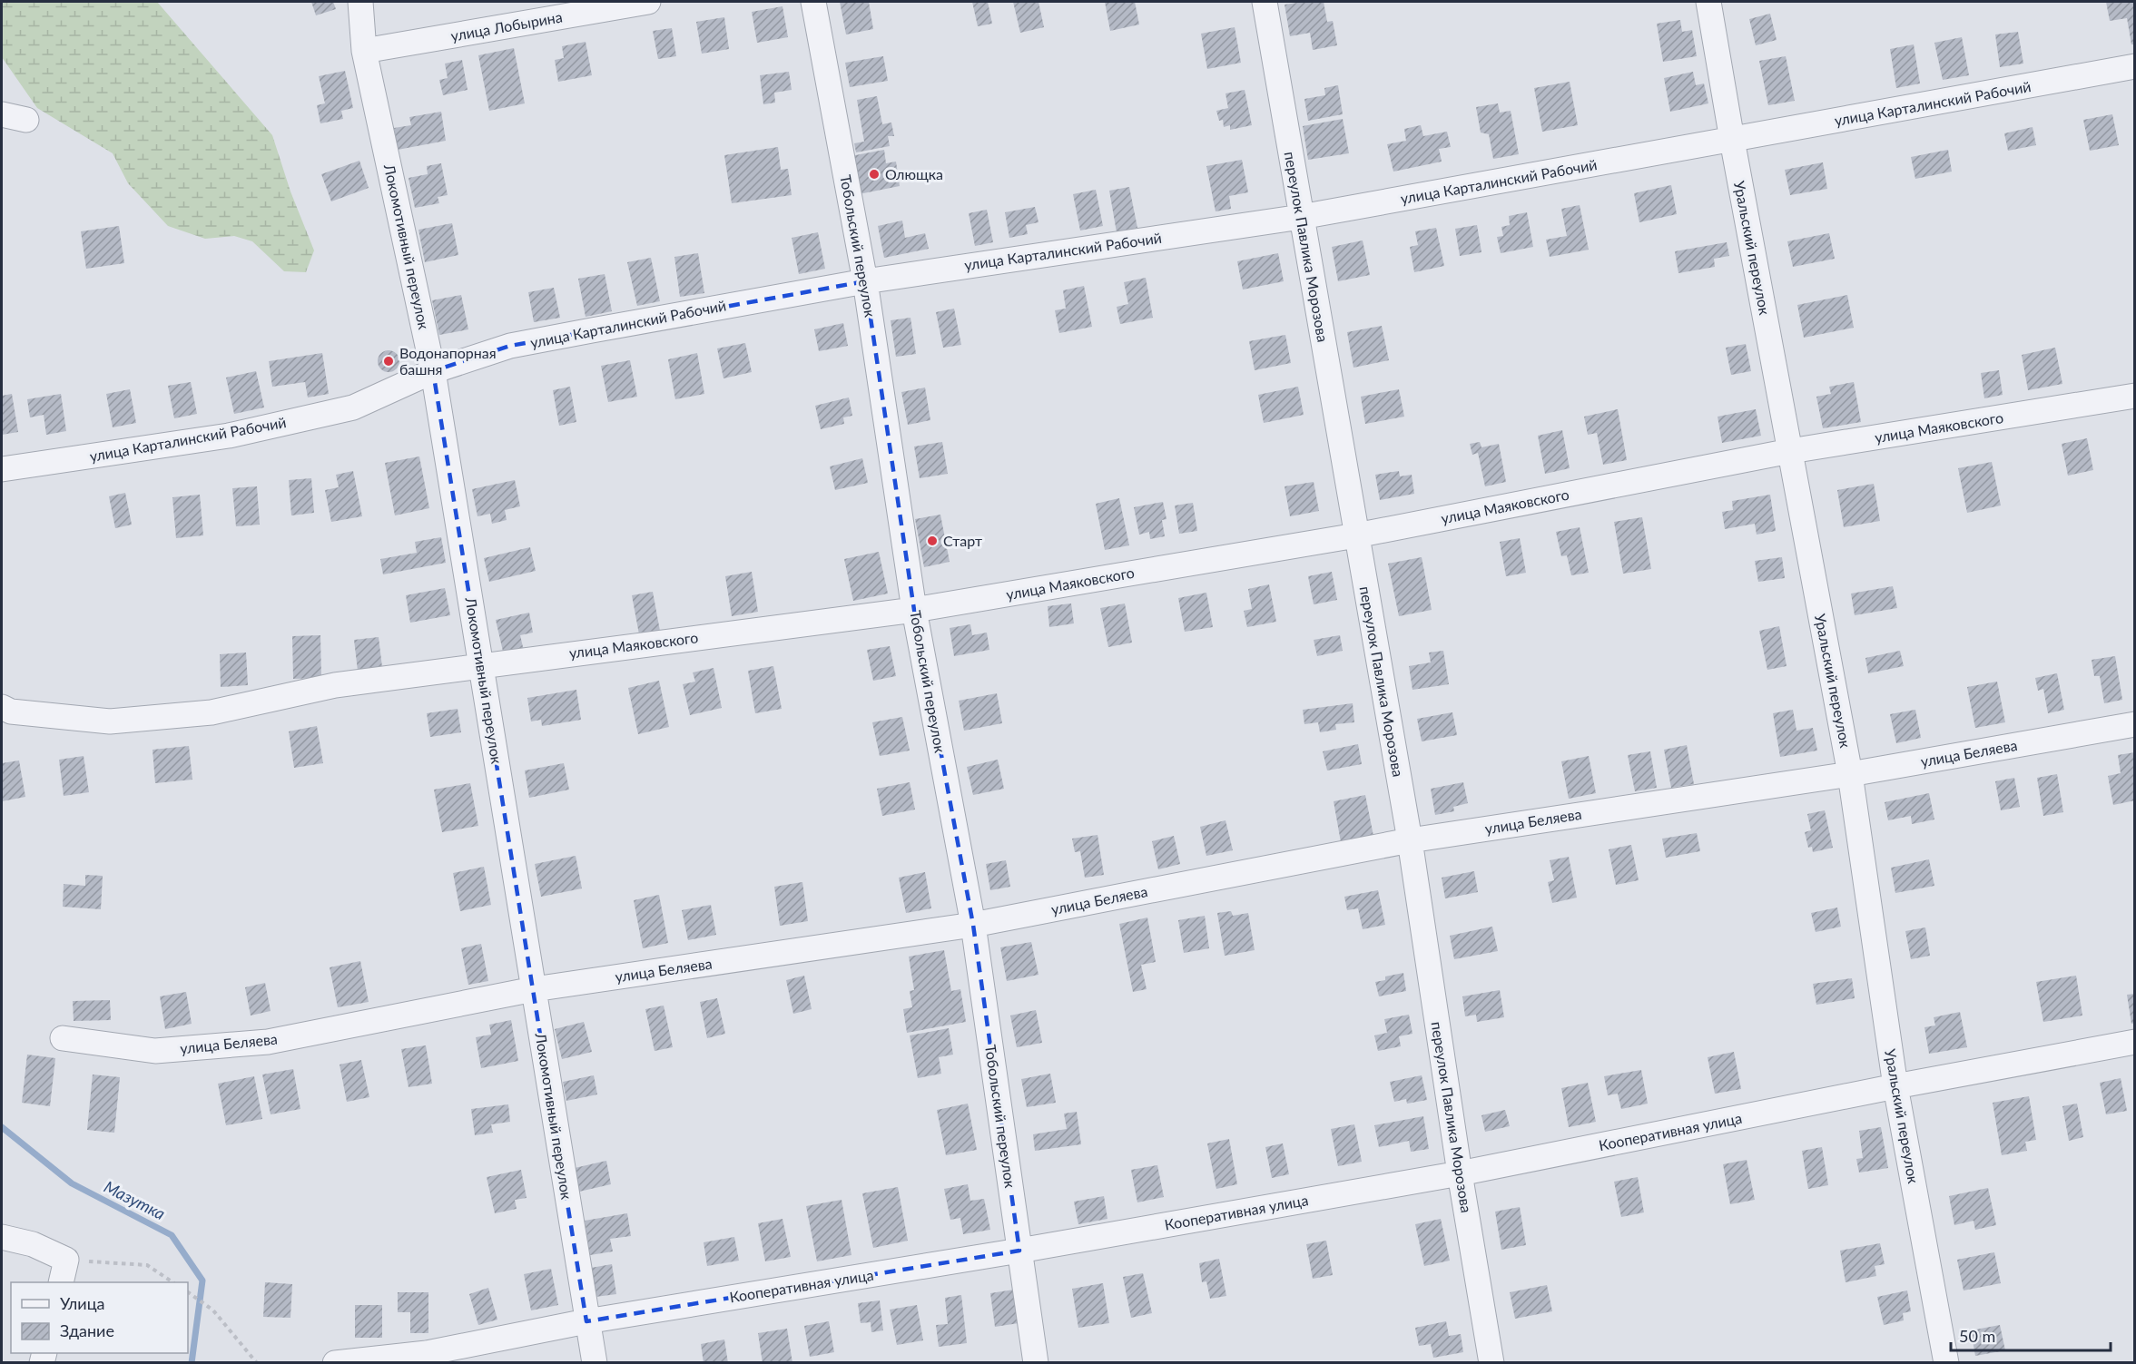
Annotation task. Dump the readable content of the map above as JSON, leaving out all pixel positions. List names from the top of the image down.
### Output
{
  "streets": {
    "street": [
      "улица Лобырина",
      "улица Карталинский Рабочий",
      "Тобольский переулок",
      "Локомотивный переулок",
      "переулок Павлика Морозова",
      "Уральский переулок",
      "улица Маяковского",
      "улица Беляева",
      "Кооперативная улица"
    ]
  },
  "crossings": [
    ["улица Лобырина", "Локомотивный переулок"],
    ["улица Карталинский Рабочий", "Тобольский переулок"],
    ["улица Карталинский Рабочий", "Локомотивный переулок"],
    ["улица Карталинский Рабочий", "переулок Павлика Морозова"],
    ["улица Карталинский Рабочий", "Уральский переулок"],
    ["Тобольский переулок", "улица Маяковского"],
    ["Тобольский переулок", "улица Беляева"],
    ["Тобольский переулок", "Кооперативная улица"],
    ["Локомотивный переулок", "улица Маяковского"],
    ["Локомотивный переулок", "улица Беляева"],
    ["Локомотивный переулок", "Кооперативная улица"],
    ["переулок Павлика Морозова", "улица Маяковского"],
    ["переулок Павлика Морозова", "улица Беляева"],
    ["переулок Павлика Морозова", "Кооперативная улица"],
    ["Уральский переулок", "улица Маяковского"],
    ["Уральский переулок", "улица Беляева"],
    ["Уральский переулок", "Кооперативная улица"]
  ],
  "water": ["Мазутка"],
  "places": ["Олющка", "Водонапорная башня", "Старт"],
  "legend": ["Улица", "Здание"],
  "scale_bar": "50 m"
}
